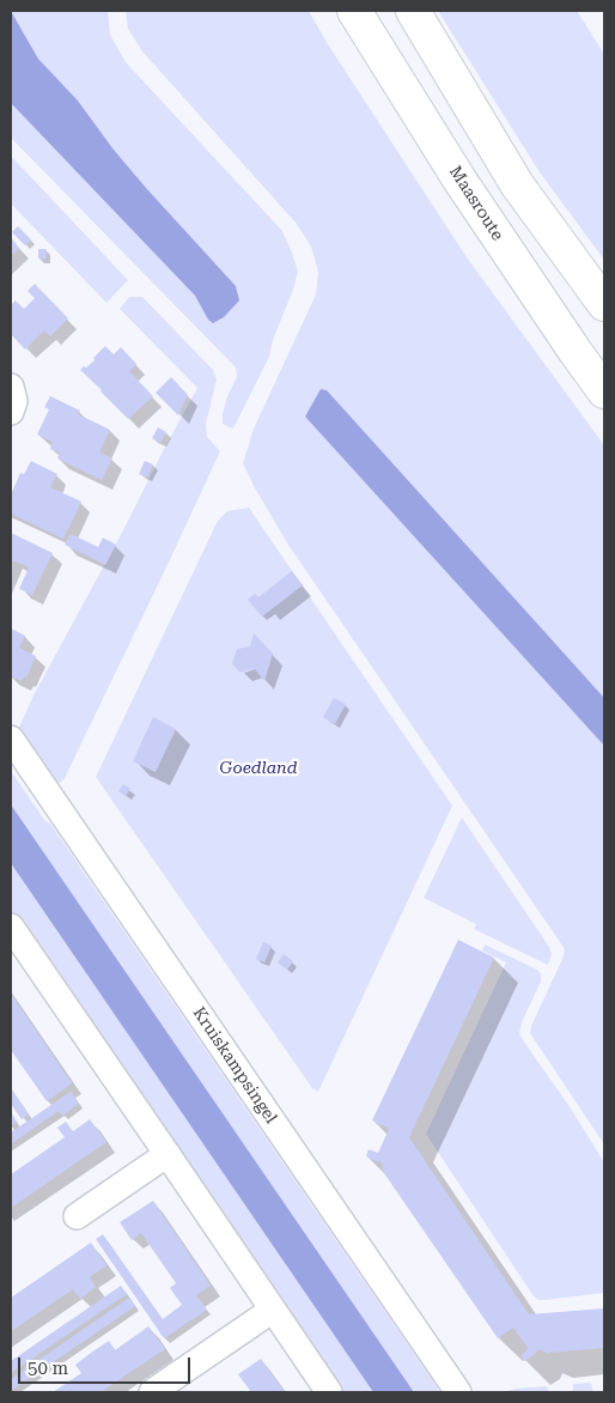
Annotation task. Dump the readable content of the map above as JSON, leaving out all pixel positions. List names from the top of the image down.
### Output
{
  "streets": {
    "highway": ["Maasroute"],
    "street": ["Kruiskampsingel"]
  },
  "parks": ["Goedland"],
  "scale_bar": "50 m"
}
